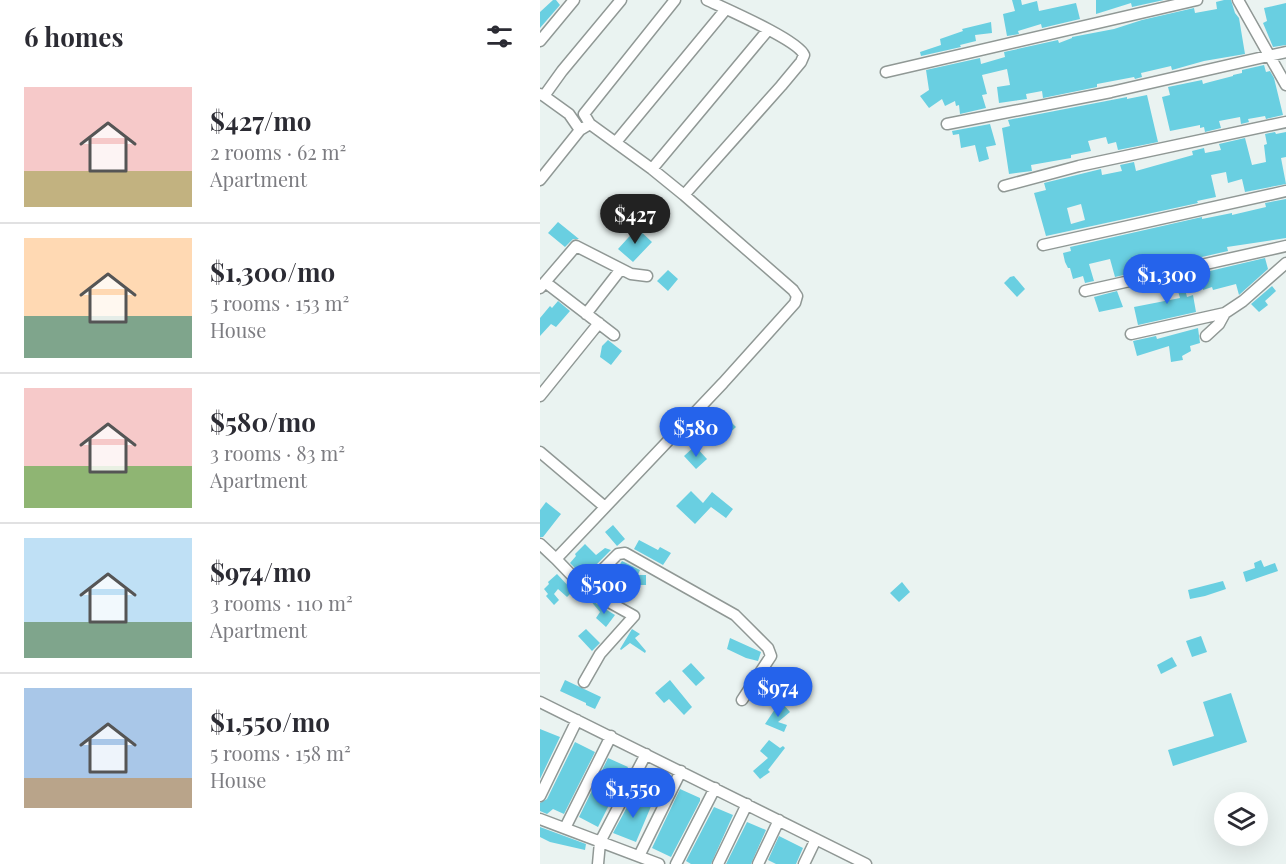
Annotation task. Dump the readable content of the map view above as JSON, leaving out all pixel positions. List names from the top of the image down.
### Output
{
  "page": {
    "heading": "6 homes",
    "list": [
      {
        "name": "$427/mo",
        "note": "2 rooms · 62 m² · Apartment"
      },
      {
        "name": "$1,300/mo",
        "note": "5 rooms · 153 m² · House"
      },
      {
        "name": "$580/mo",
        "note": "3 rooms · 83 m² · Apartment"
      },
      {
        "name": "$974/mo",
        "note": "3 rooms · 110 m² · Apartment"
      },
      {
        "name": "$1,550/mo",
        "note": "5 rooms · 158 m² · House"
      }
    ],
    "price": [
      "$427",
      "$1,300",
      "$580",
      "$500",
      "$974",
      "$1,550"
    ]
  }
}
